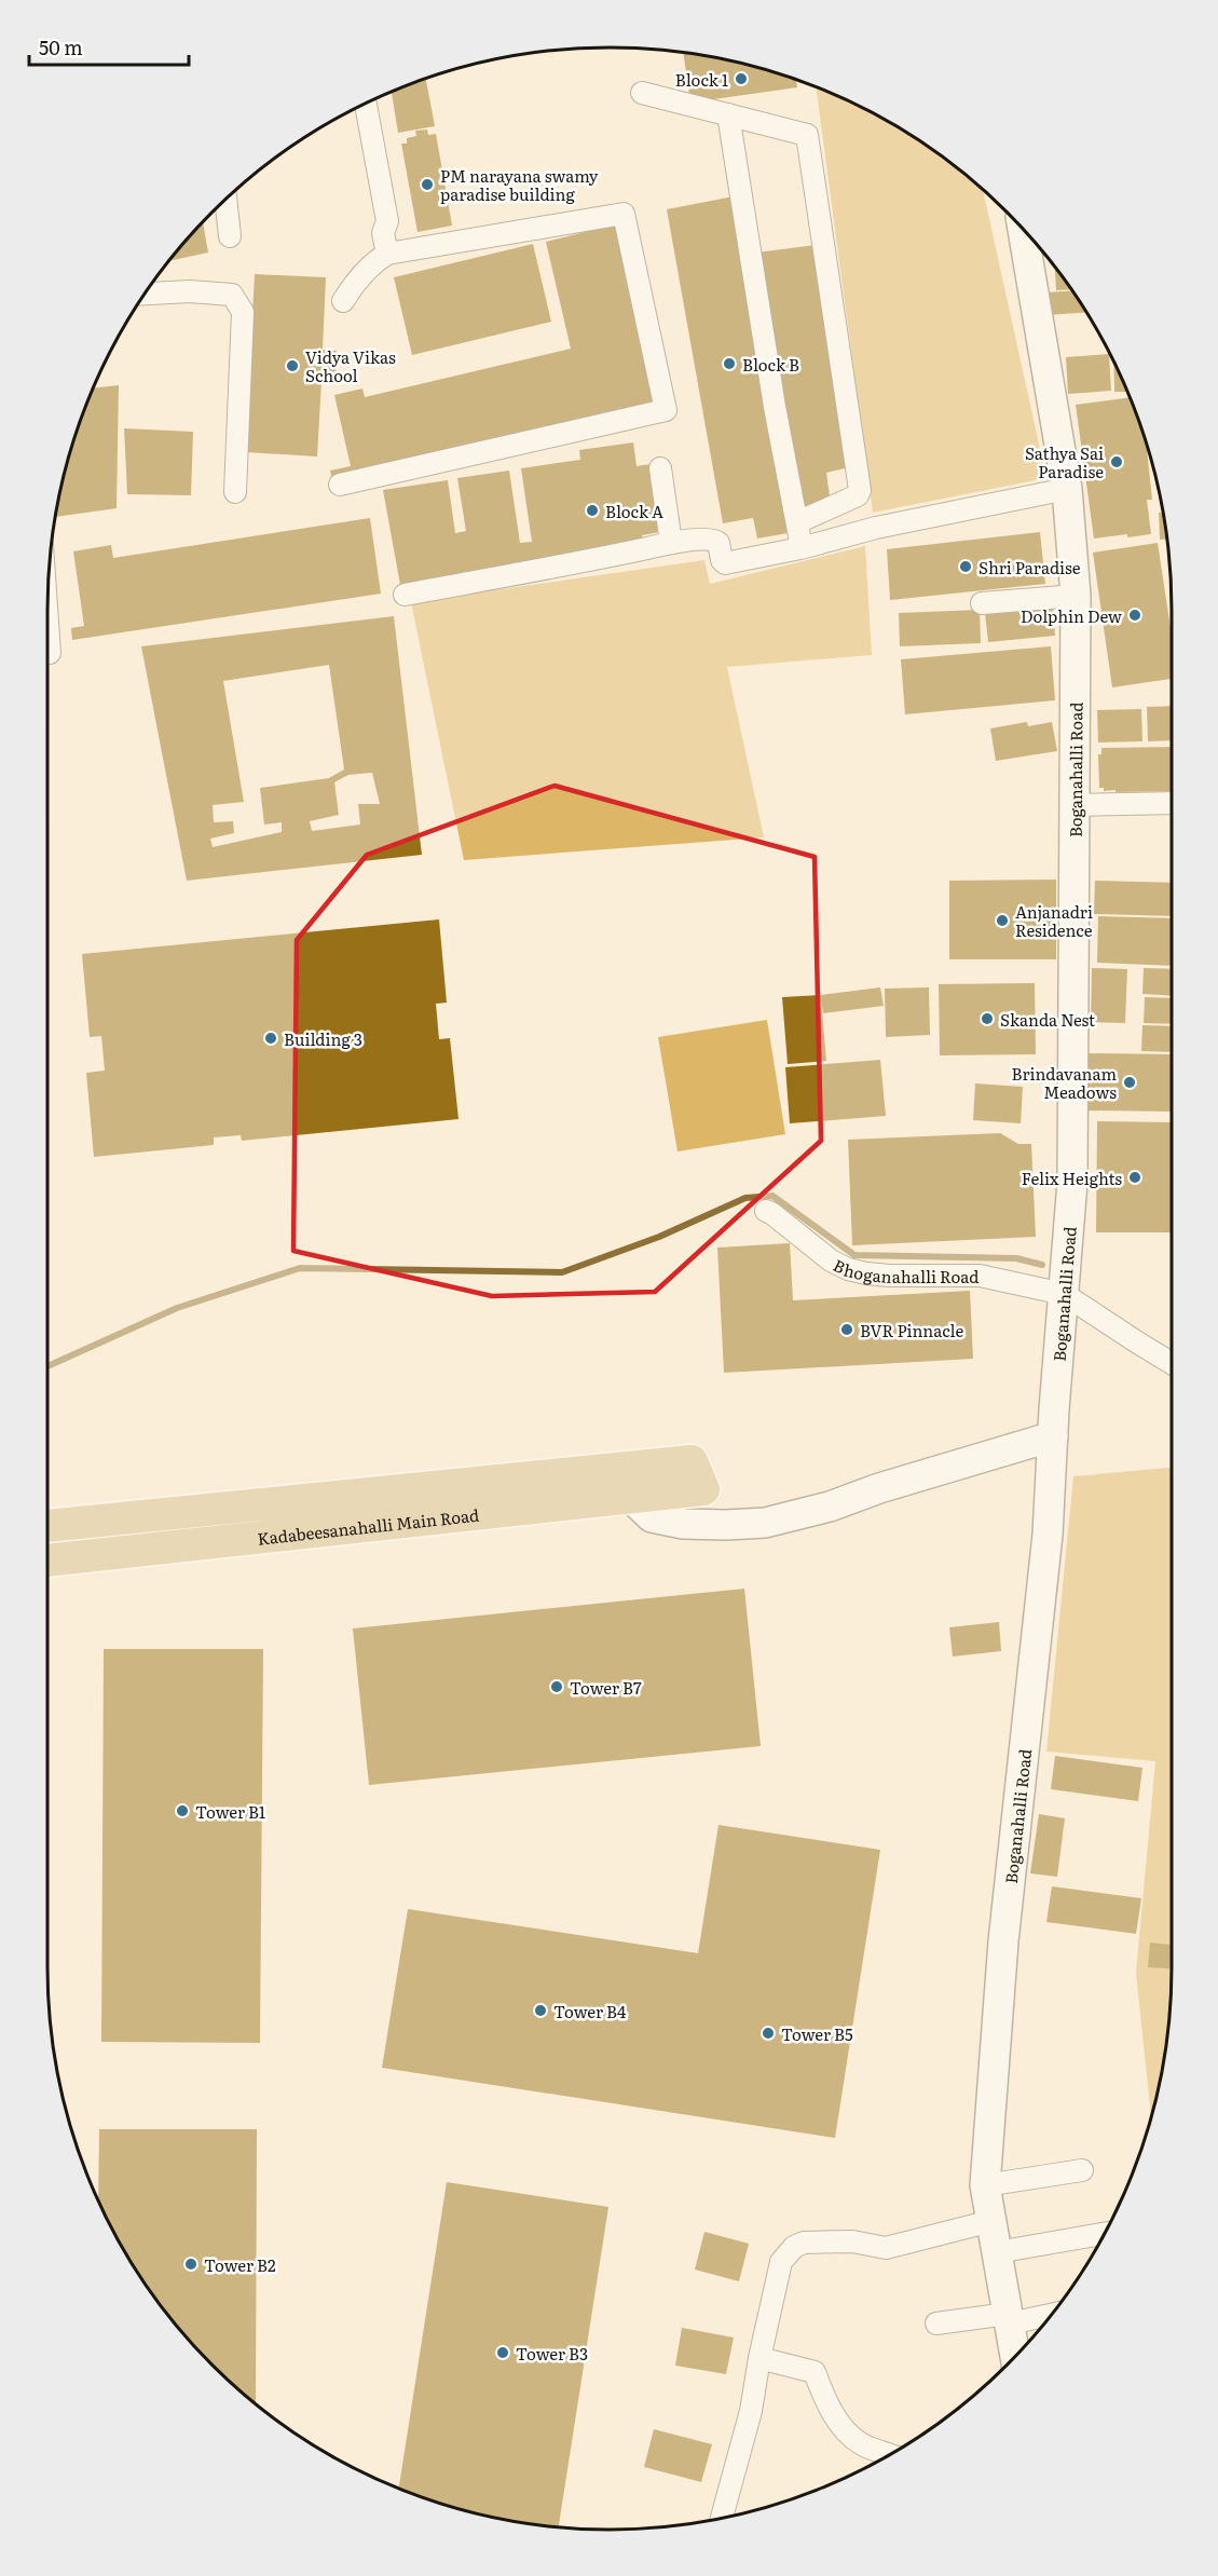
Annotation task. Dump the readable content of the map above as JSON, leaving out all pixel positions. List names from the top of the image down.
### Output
{
  "streets": {
    "main road": ["Kadabeesanahalli Main Road"],
    "street": ["Boganahalli Road", "Bhoganahalli Road"]
  },
  "crossings": [
    ["Boganahalli Road", "Bhoganahalli Road"]
  ],
  "places": [
    "Block 1",
    "PM narayana swamy paradise building",
    "Block B",
    "Vidya Vikas School",
    "Sathya Sai Paradise",
    "Block A",
    "Shri Paradise",
    "Dolphin Dew",
    "Anjanadri Residence",
    "Skanda Nest",
    "Building 3",
    "Brindavanam Meadows",
    "Felix Heights",
    "BVR Pinnacle",
    "Tower B7",
    "Tower B1",
    "Tower B4",
    "Tower B5",
    "Tower B2",
    "Tower B3"
  ],
  "scale_bar": "50 m"
}
